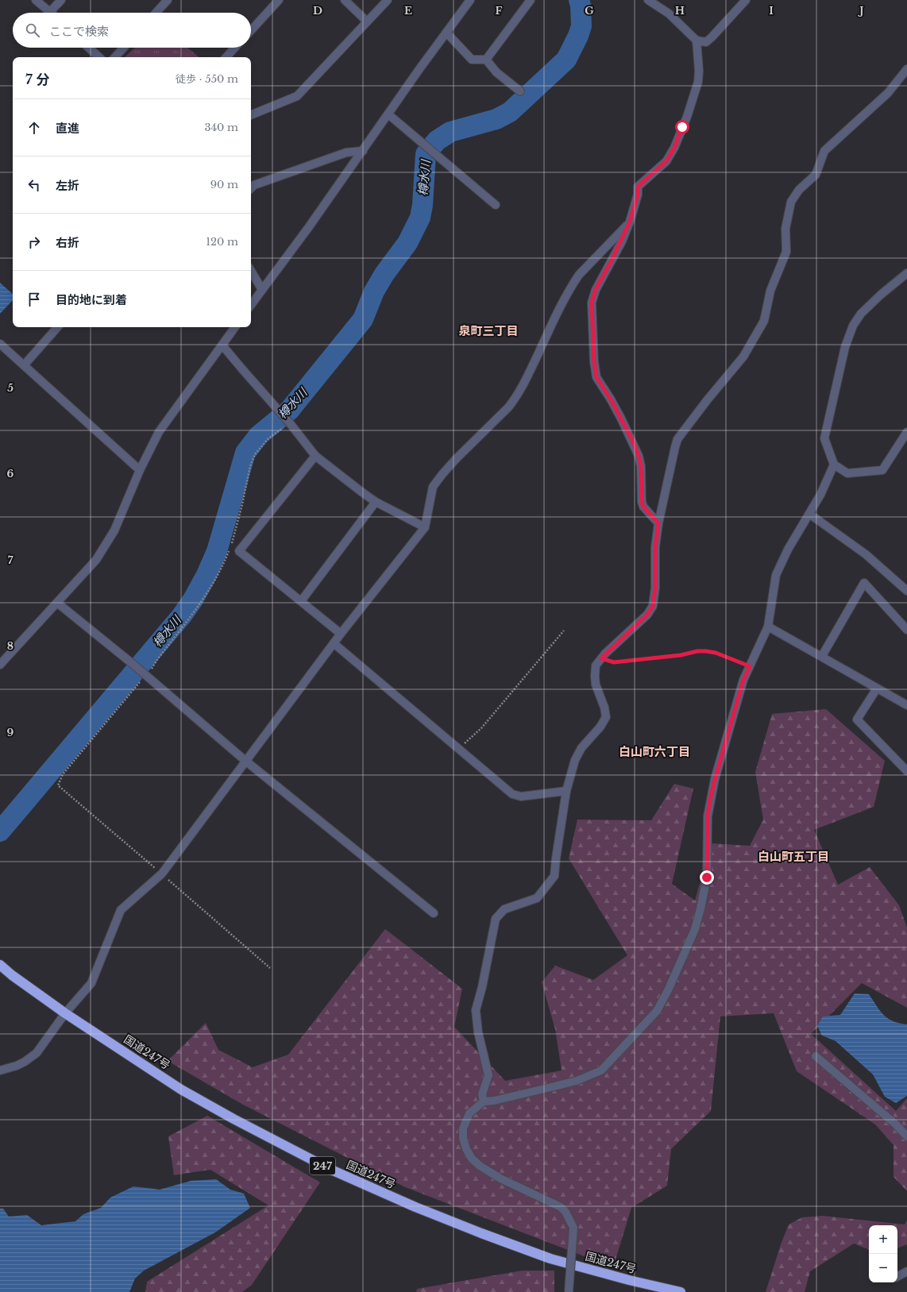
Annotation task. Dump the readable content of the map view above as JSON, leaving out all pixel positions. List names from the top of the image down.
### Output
{
  "streets": {
    "highway": ["国道247号", "247"]
  },
  "districts": ["泉町三丁目", "白山町六丁目", "白山町五丁目"],
  "water": ["樽水川"],
  "page": {
    "search": "ここで検索",
    "heading": ["7 分", "徒歩 · 550 m"],
    "list": [
      ["直進", "340 m"],
      ["左折", "90 m"],
      ["右折", "120 m"],
      "目的地に到着"
    ],
    "map_buttons": ["+", "−"]
  },
  "grid": {
    "columns": [
      "D",
      "E",
      "F",
      "G",
      "H",
      "I",
      "J"
    ],
    "rows": [
      "5",
      "6",
      "7",
      "8",
      "9"
    ]
  }
}
